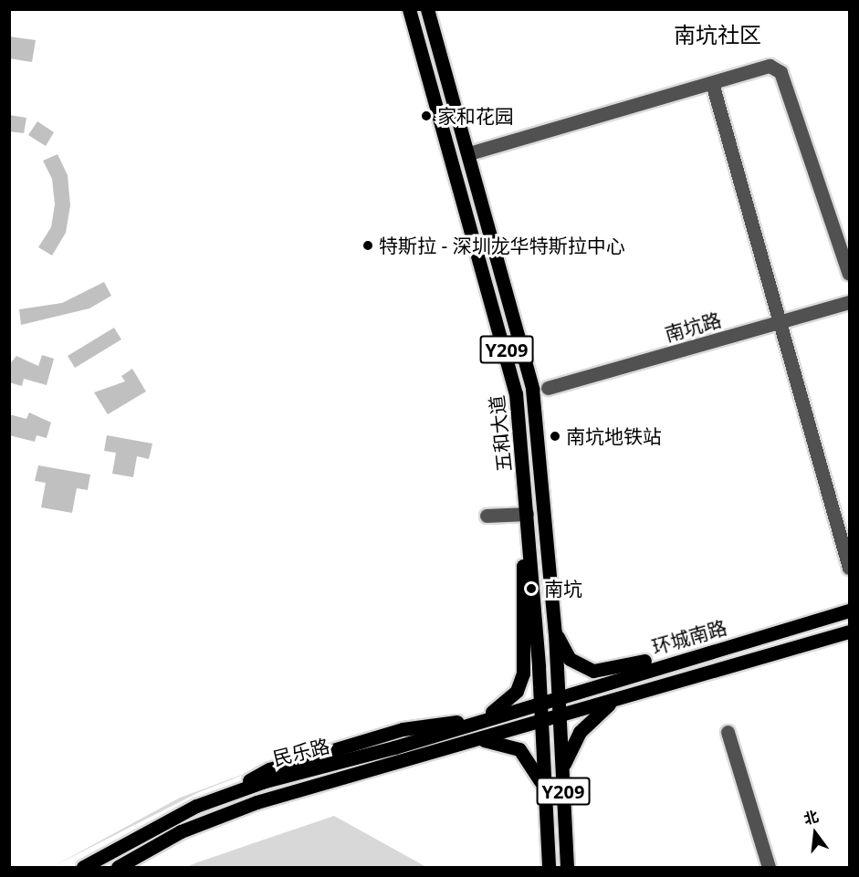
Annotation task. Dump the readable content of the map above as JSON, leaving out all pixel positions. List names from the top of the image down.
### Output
{
  "streets": {
    "main road": [
      "Y209",
      "五和大道",
      "环城南路",
      "民乐路"
    ],
    "street": ["南坑路"]
  },
  "crossings": [
    ["五和大道", "环城南路"],
    ["五和大道", "民乐路"],
    ["环城南路", "民乐路"]
  ],
  "districts": ["南坑社区"],
  "places": [
    "家和花园",
    "特斯拉 - 深圳龙华特斯拉中心",
    "南坑地铁站",
    "南坑"
  ],
  "north": "top"
}
